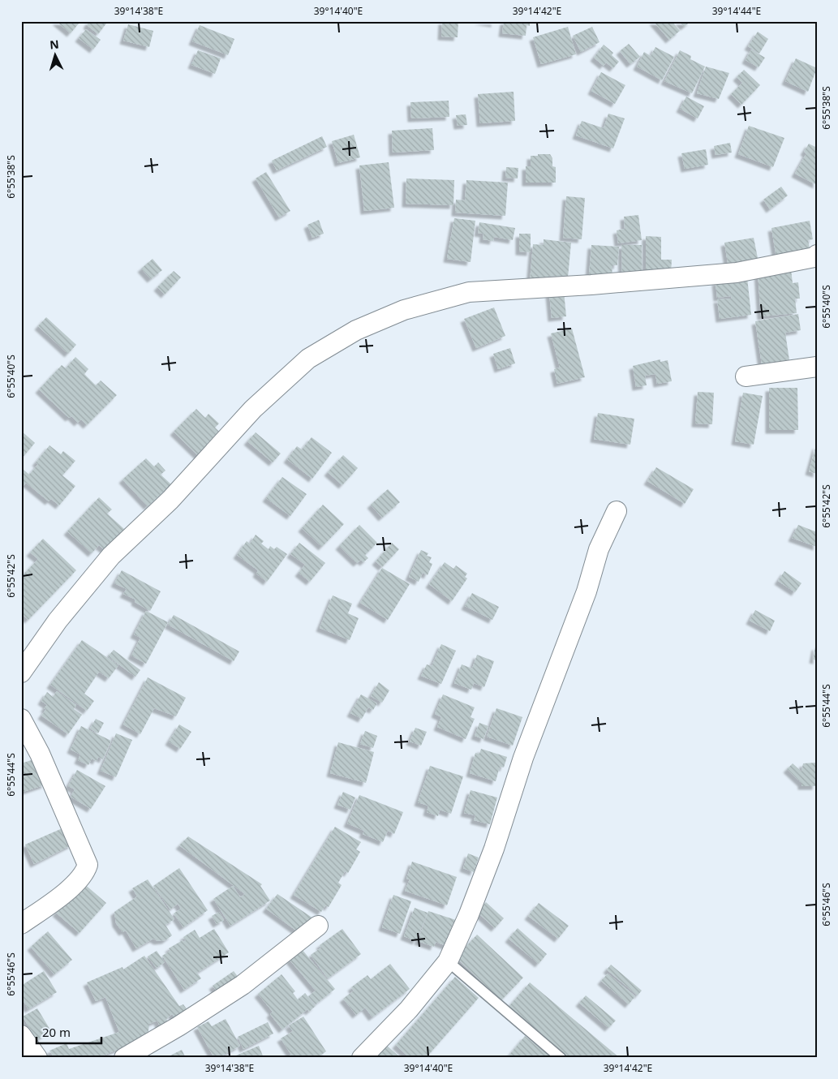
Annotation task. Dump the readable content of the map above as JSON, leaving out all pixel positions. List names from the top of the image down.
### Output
{
  "scale_bar": "20 m",
  "north": "top",
  "coordinates": [
    "39°14'38\"E",
    "39°14'40\"E",
    "39°14'42\"E",
    "39°14'44\"E",
    "6°55'38\"S",
    "6°55'40\"S",
    "6°55'42\"S",
    "6°55'44\"S",
    "6°55'46\"S"
  ]
}
